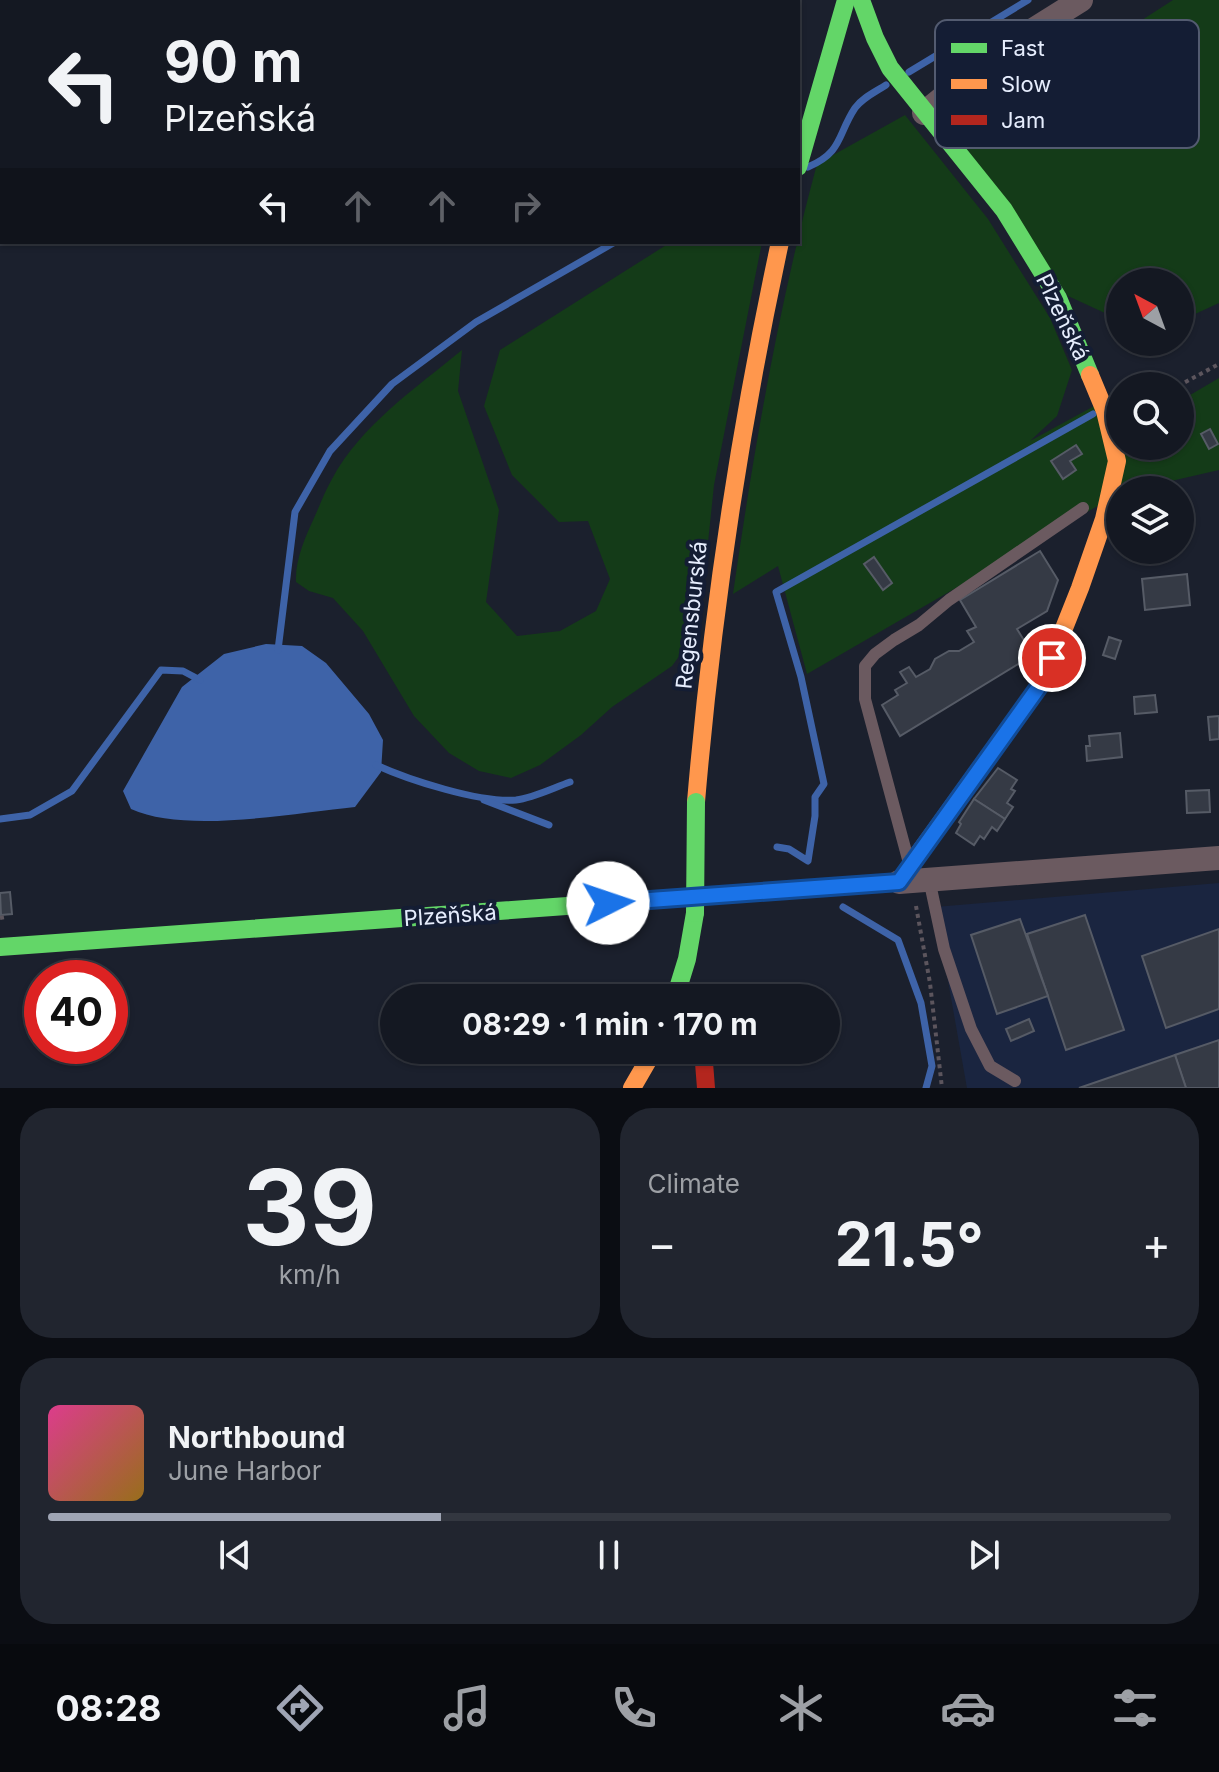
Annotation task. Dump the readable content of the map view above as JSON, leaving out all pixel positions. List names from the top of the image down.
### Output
{
  "streets": {
    "street": ["Plzeňská", "Regensburská"]
  },
  "legend": ["Fast", "Slow", "Jam"],
  "north": "top left",
  "page": {
    "turn": ["90 m", "Plzeňská"],
    "limit": "40",
    "trip": "08:29 · 1 min · 170 m",
    "tile": [
      ["39", "km/h"],
      "Climate"
    ],
    "heat": ["−", "21.5°", "+"],
    "song": ["Northbound", "June Harbor"],
    "tabs": "08:28"
  }
}
